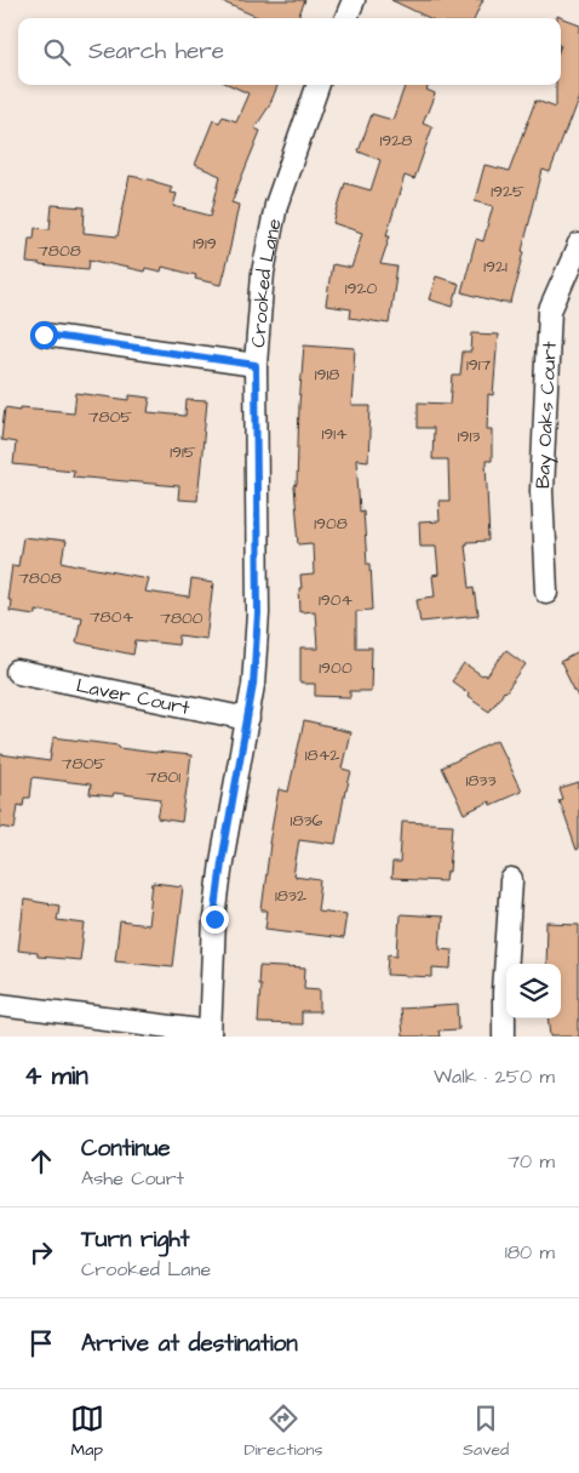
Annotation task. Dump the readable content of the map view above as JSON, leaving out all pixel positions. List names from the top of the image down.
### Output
{
  "streets": {
    "street": ["Crooked Lane", "Bay Oaks Court", "Laver Court"]
  },
  "crossings": [
    ["Crooked Lane", "Laver Court"]
  ],
  "house_numbers": [
    "1928",
    "1925",
    "1919",
    "7808",
    "1921",
    "1920",
    "1917",
    "1918",
    "7805",
    "1914",
    "1913",
    "1915",
    "1908",
    "7808",
    "1904",
    "7804",
    "7800",
    "1900",
    "1842",
    "7805",
    "7801",
    "1833",
    "1836",
    "1832"
  ],
  "page": {
    "search": "Search here",
    "heading": ["4 min", "Walk · 250 m"],
    "list": [
      ["Continue", "Ashe Court", "70 m"],
      ["Turn right", "Crooked Lane", "180 m"],
      "Arrive at destination"
    ],
    "nav": ["Map", "Directions", "Saved"]
  }
}
